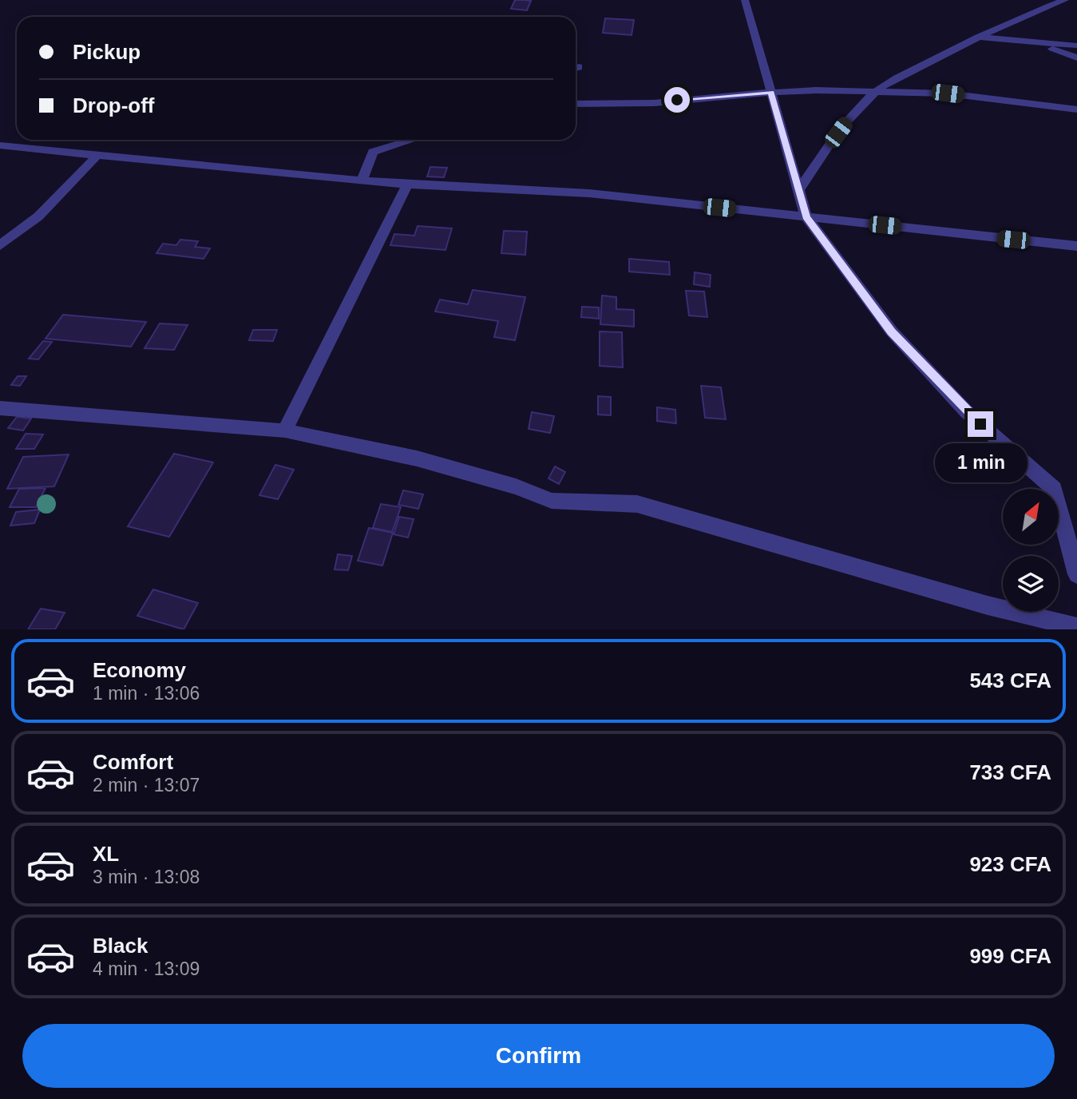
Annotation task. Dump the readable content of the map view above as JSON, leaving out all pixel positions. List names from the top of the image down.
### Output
{
  "north": "top right",
  "page": {
    "banner": ["Pickup", "Drop-off"],
    "bubble": "1 min",
    "list": [
      {
        "name": "Economy",
        "note": "1 min · 13:06",
        "value": "543 CFA"
      },
      {
        "name": "Comfort",
        "note": "2 min · 13:07",
        "value": "733 CFA"
      },
      {
        "name": "XL",
        "note": "3 min · 13:08",
        "value": "923 CFA"
      },
      {
        "name": "Black",
        "note": "4 min · 13:09",
        "value": "999 CFA"
      }
    ],
    "buttons": "Confirm"
  }
}
